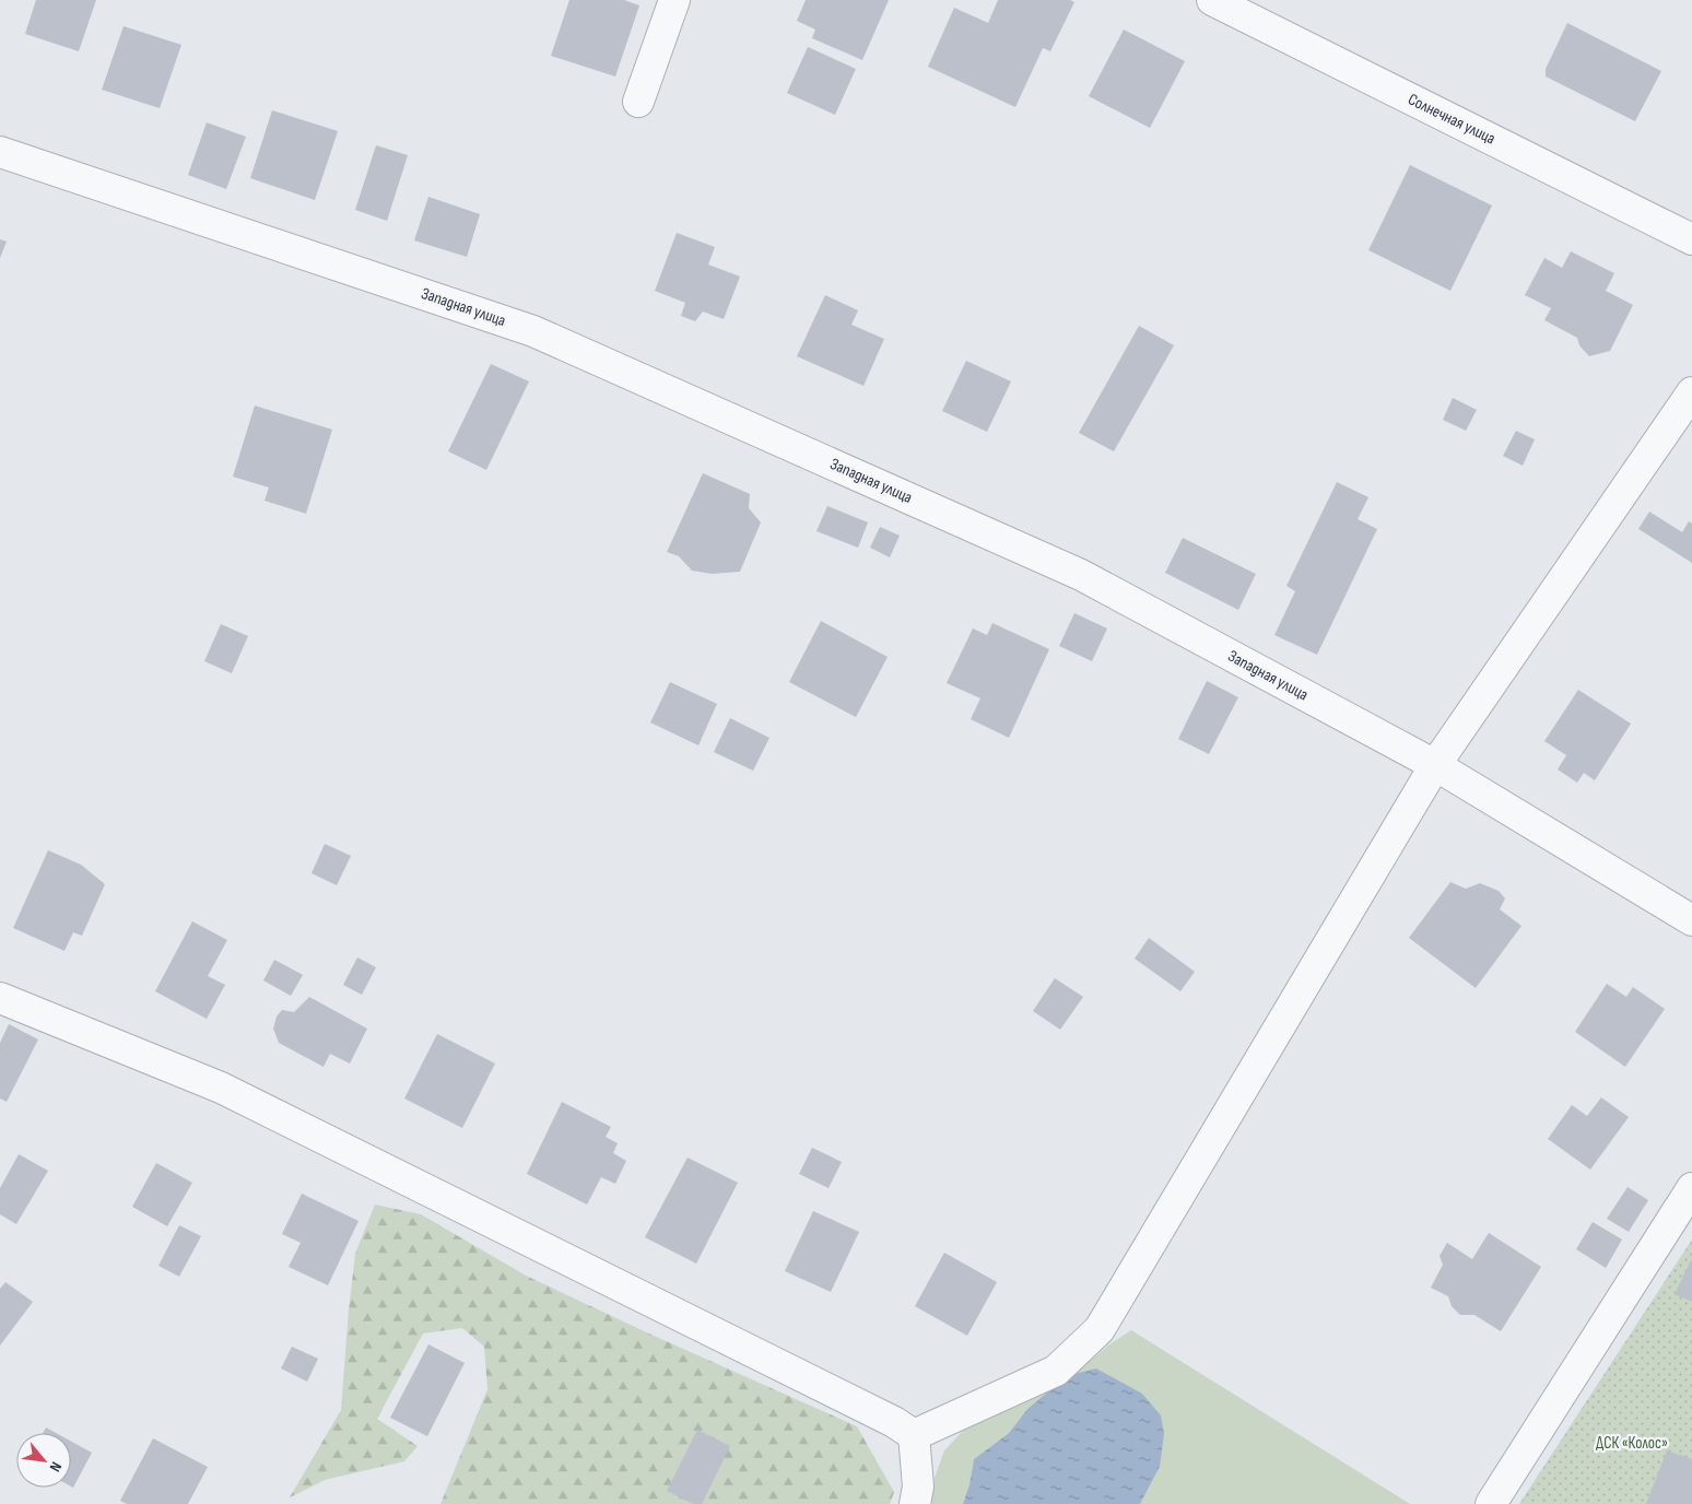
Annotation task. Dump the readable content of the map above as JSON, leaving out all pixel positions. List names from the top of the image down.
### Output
{
  "streets": {
    "street": ["Солнечная улица", "Западная улица"]
  },
  "parks": ["ДСК «Колос»"],
  "north": "bottom right"
}
